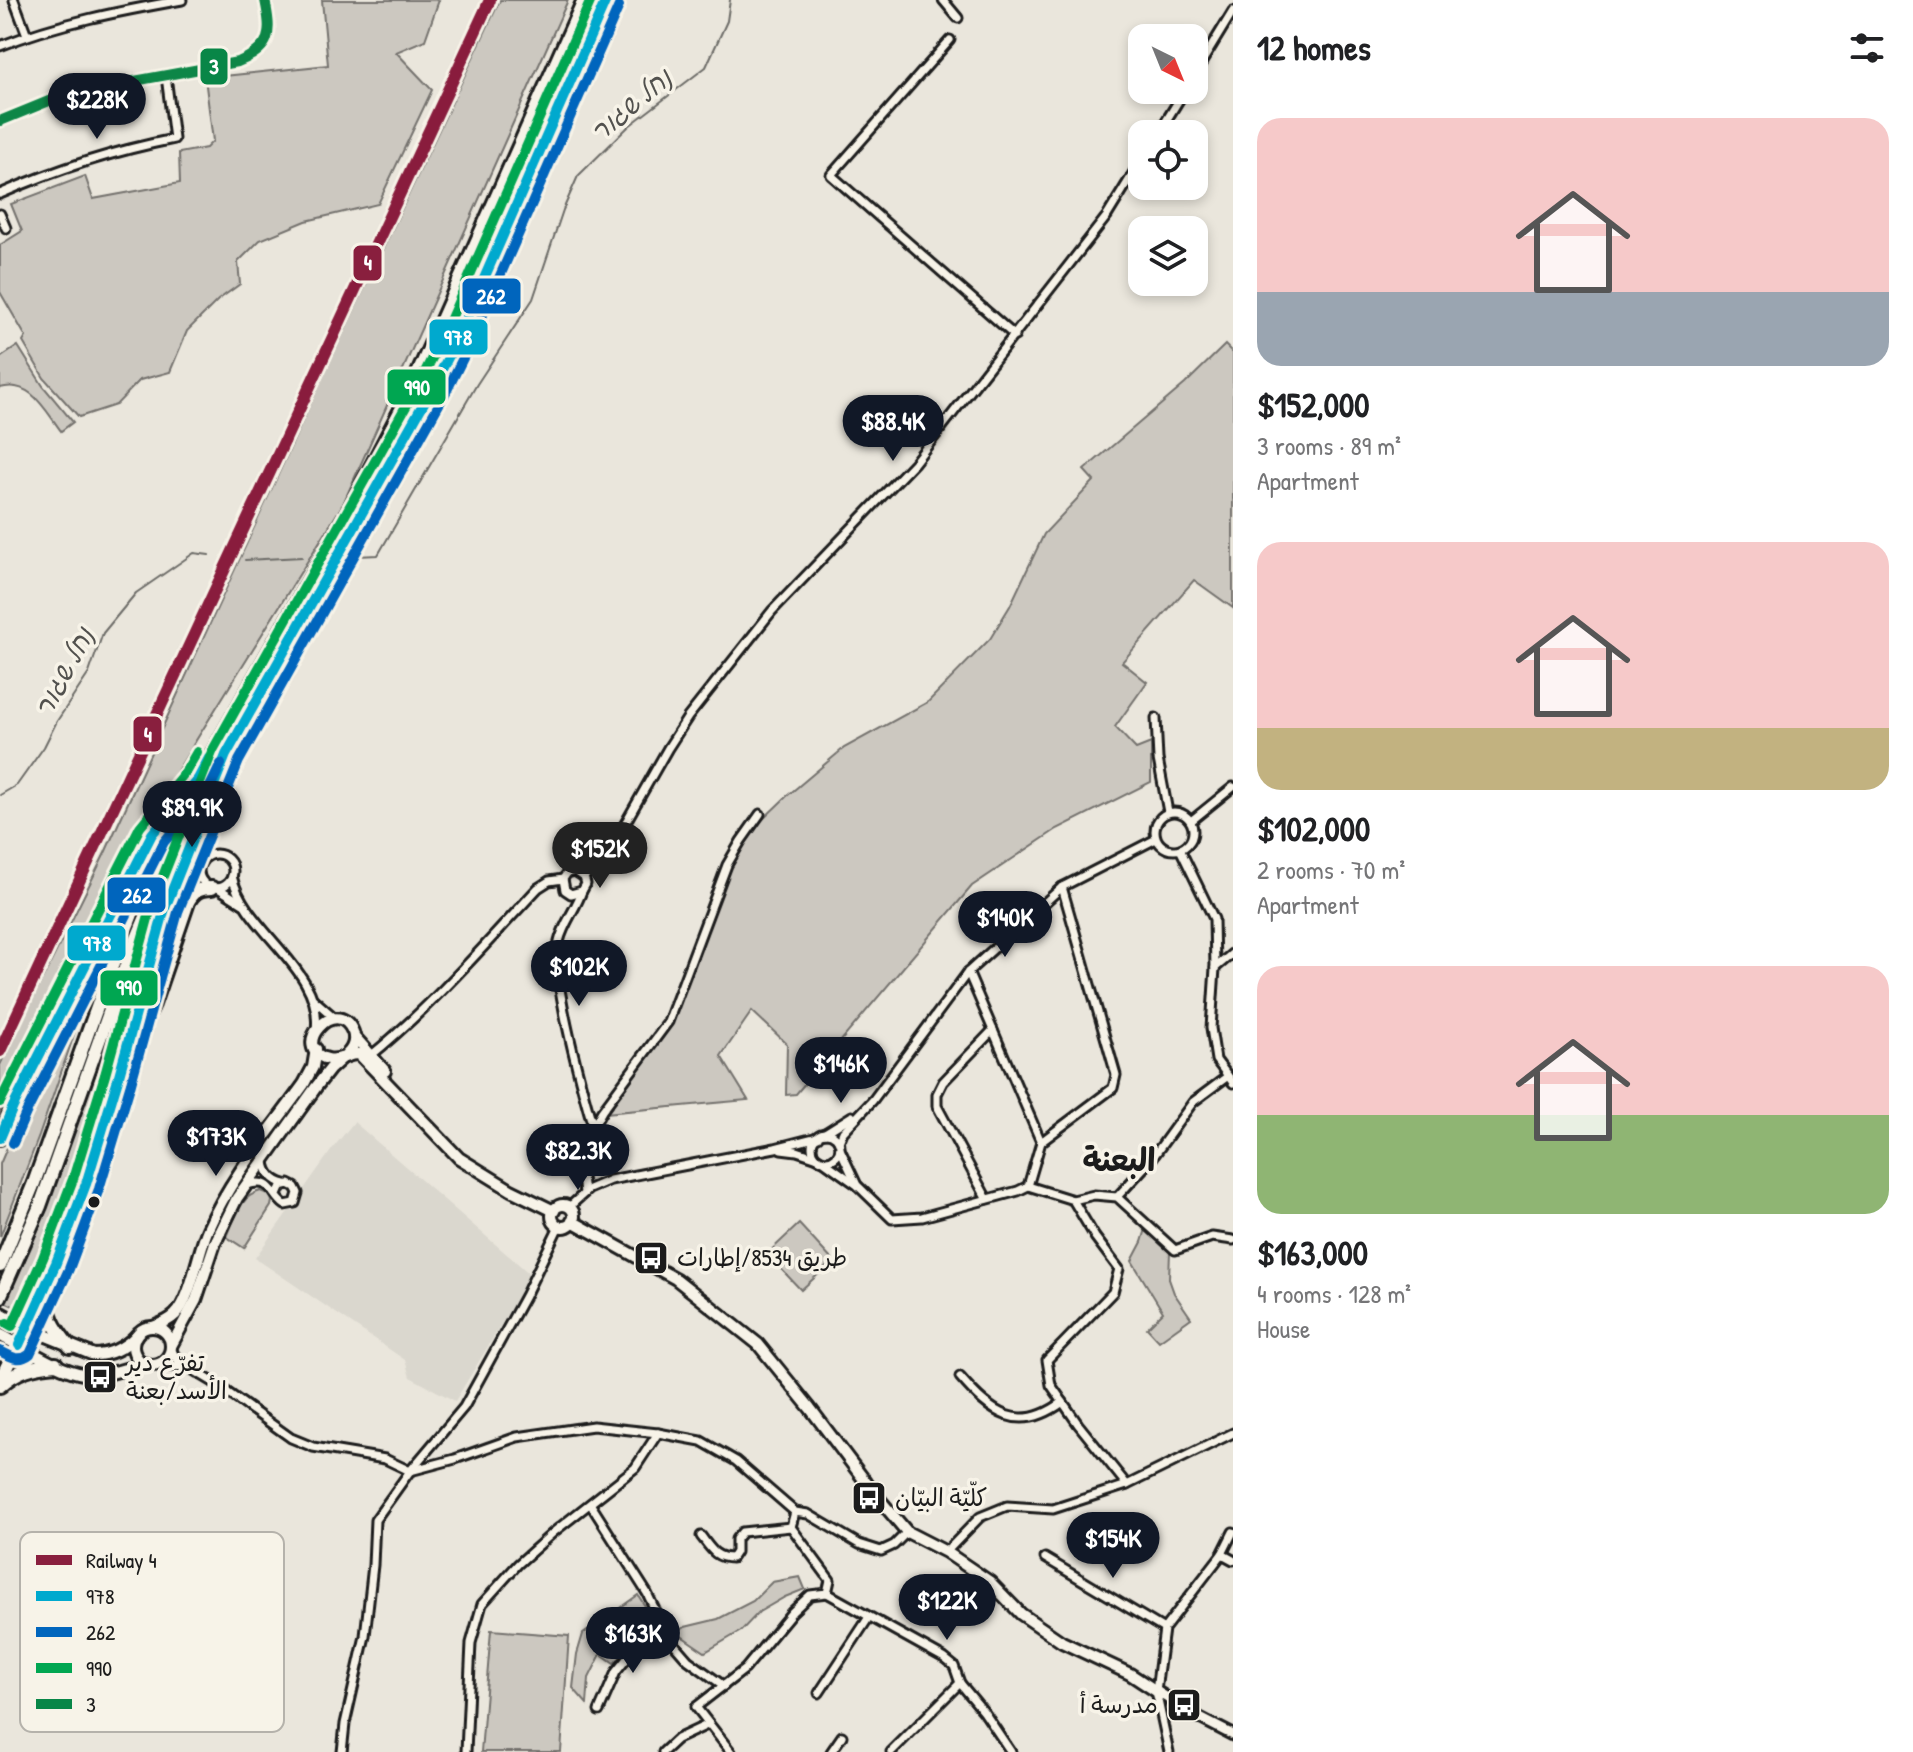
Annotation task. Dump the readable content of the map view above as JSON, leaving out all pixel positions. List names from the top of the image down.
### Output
{
  "districts": ["البعنة"],
  "water": ["נחל שגור"],
  "places": {
    "bus stop": [
      "طريق 8534/إطارات",
      "تفرّع دير الأسد/بعنة",
      "كلّيّة البيّان",
      "مدرسة أ"
    ]
  },
  "lines": [
    "rail line 4",
    "transit line 978",
    "transit line 990",
    "transit line 3",
    "transit line 262"
  ],
  "legend": [
    "Railway 4",
    "978",
    "262",
    "990",
    "3"
  ],
  "north": "bottom right",
  "page": {
    "heading": "12 homes",
    "price": [
      "$228K",
      "$88.4K",
      "$89.9K",
      "$152K",
      "$140K",
      "$102K",
      "$146K",
      "$173K",
      "$82.3K",
      "$154K",
      "$122K",
      "$163K"
    ],
    "list": [
      {
        "name": "$152,000",
        "note": "3 rooms · 89 m² · Apartment"
      },
      {
        "name": "$102,000",
        "note": "2 rooms · 70 m² · Apartment"
      },
      {
        "name": "$163,000",
        "note": "4 rooms · 128 m² · House"
      }
    ]
  }
}
